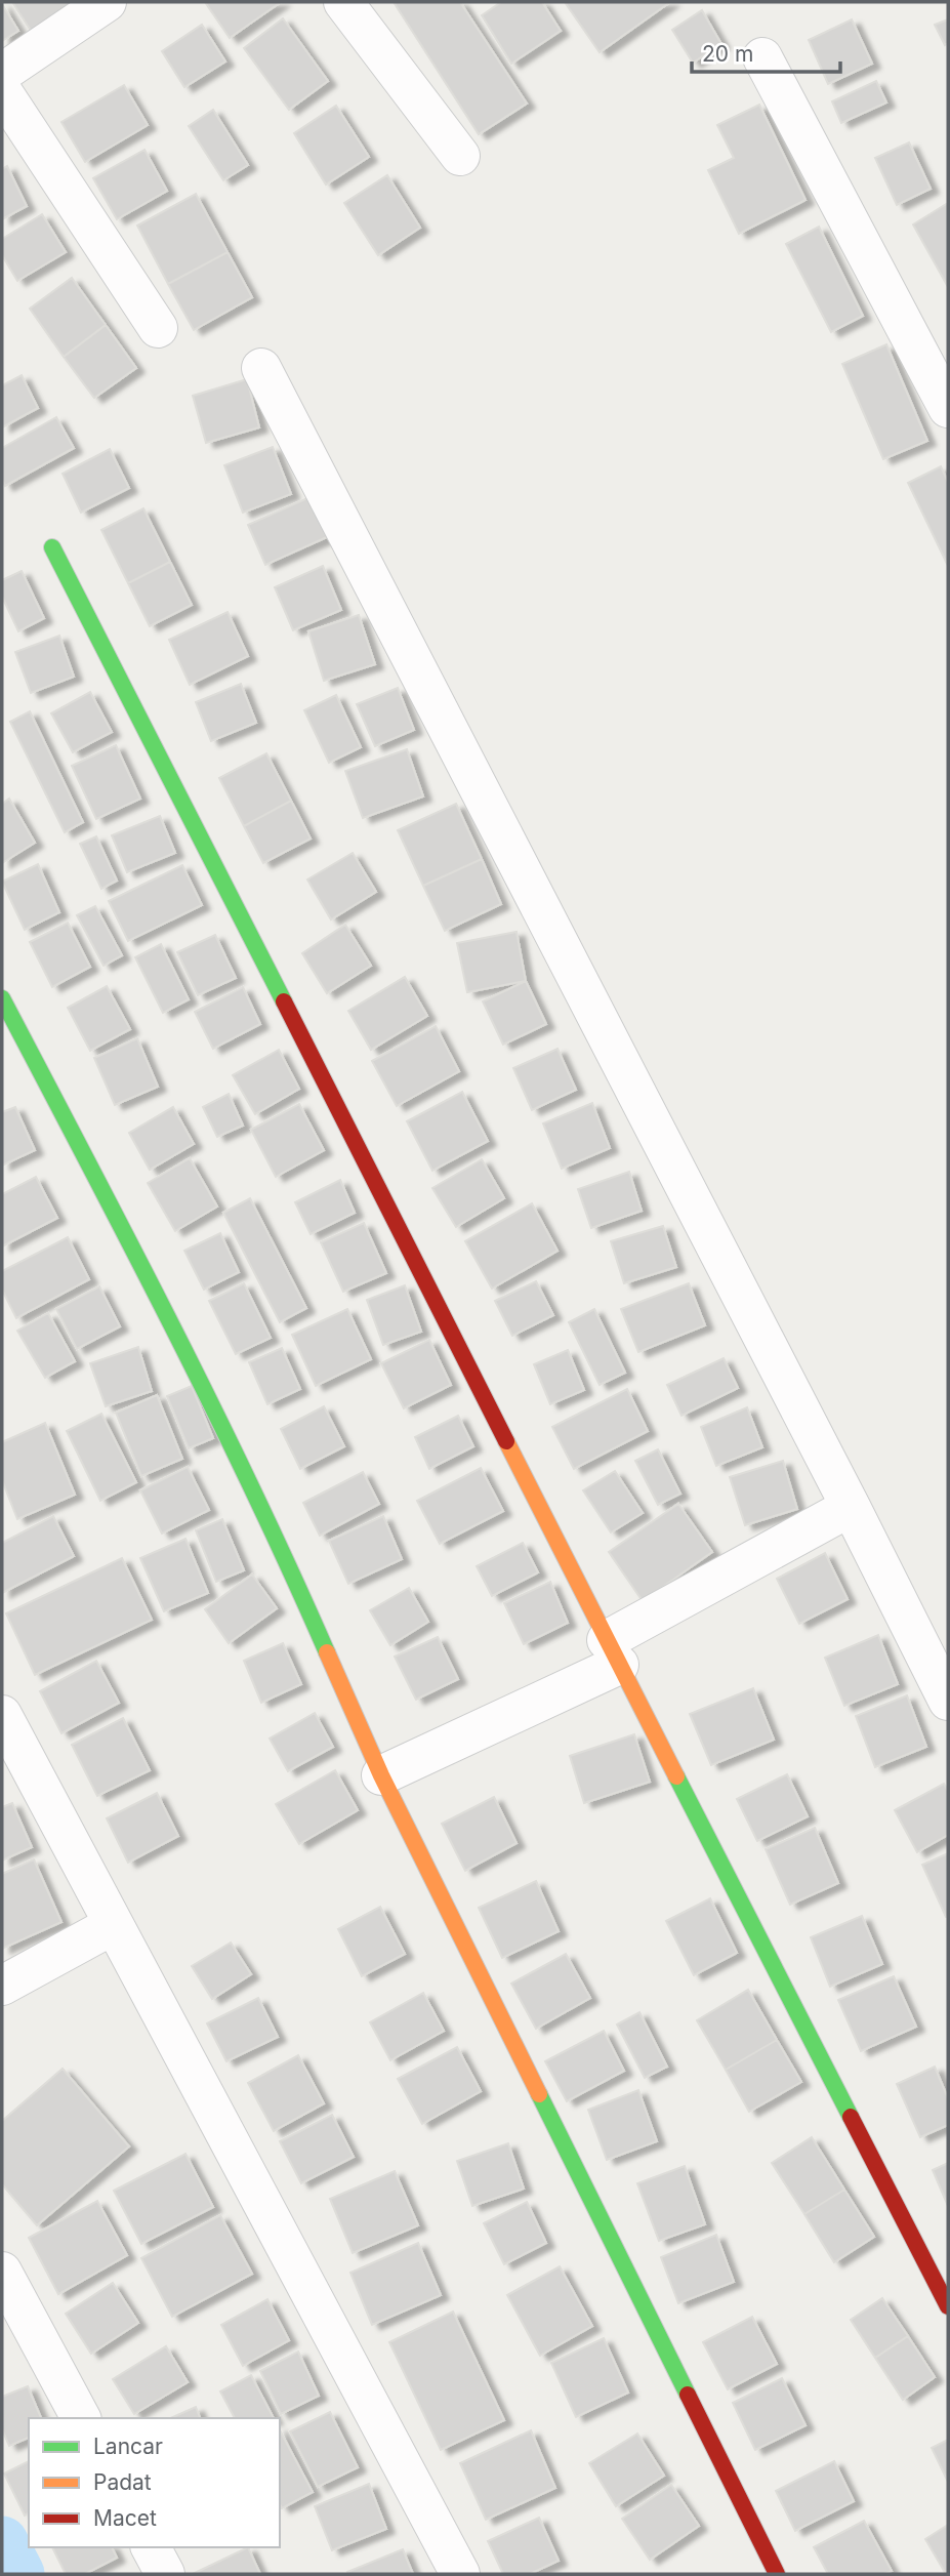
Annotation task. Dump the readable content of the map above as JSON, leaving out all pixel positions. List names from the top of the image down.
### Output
{
  "legend": ["Lancar", "Padat", "Macet"],
  "scale_bar": "20 m"
}
